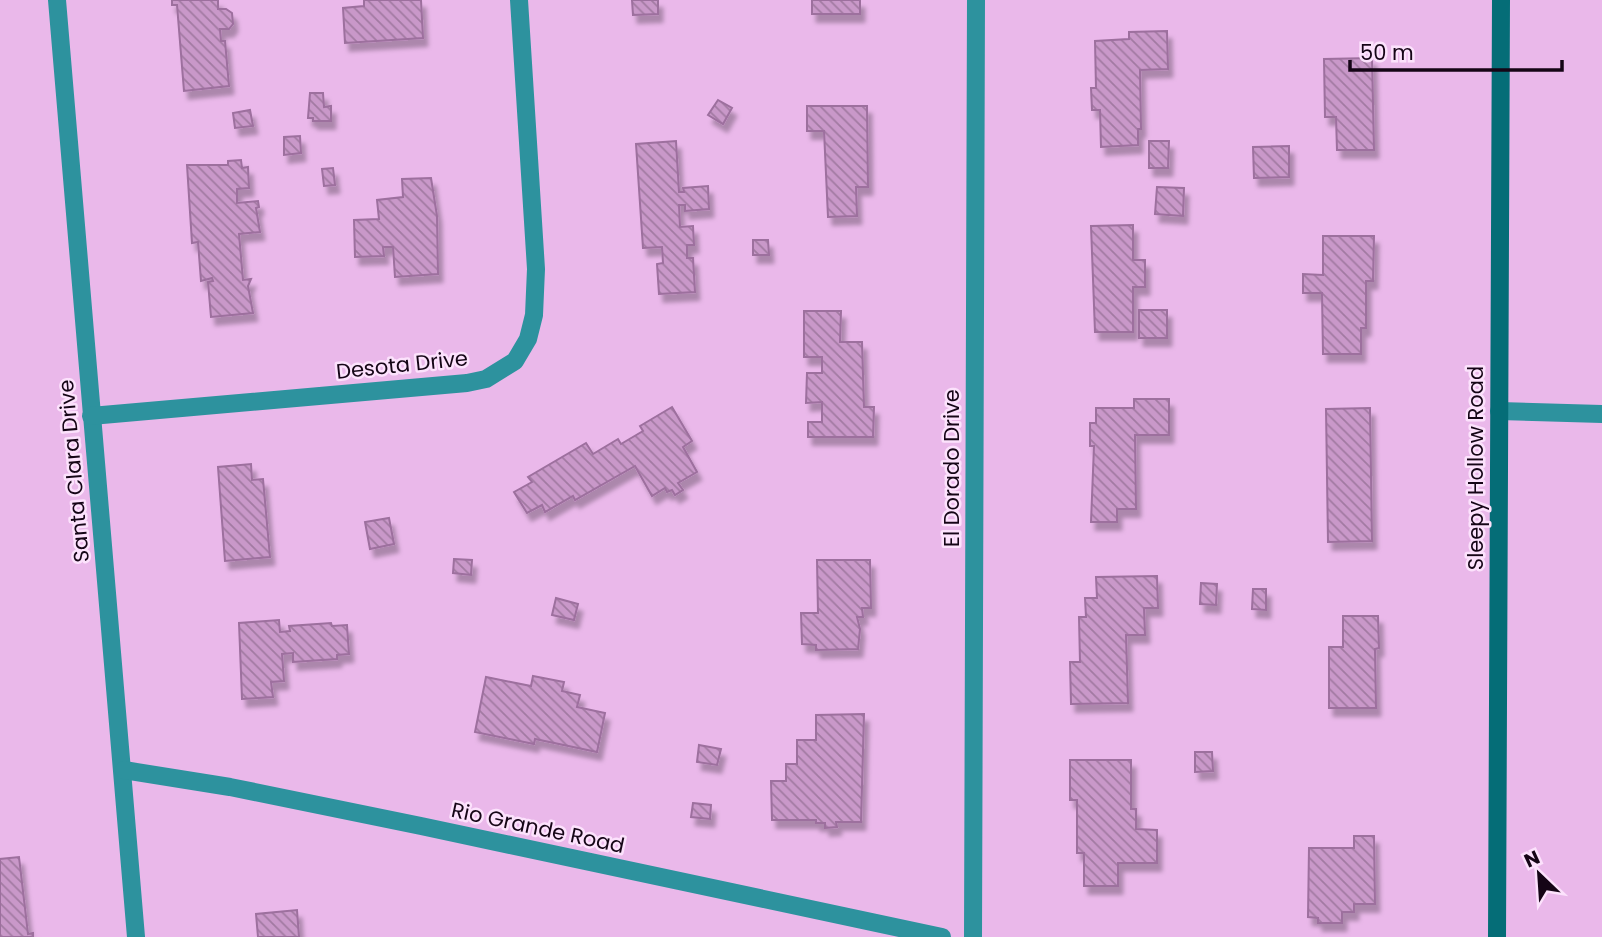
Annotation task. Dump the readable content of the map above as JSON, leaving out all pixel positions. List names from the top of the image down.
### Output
{
  "streets": {
    "street": [
      "Desota Drive",
      "El Dorado Drive",
      "Sleepy Hollow Road",
      "Santa Clara Drive",
      "Rio Grande Road"
    ]
  },
  "crossings": [
    ["Desota Drive", "Santa Clara Drive"],
    ["Santa Clara Drive", "Rio Grande Road"]
  ],
  "scale_bar": "50 m",
  "north": "top left"
}
